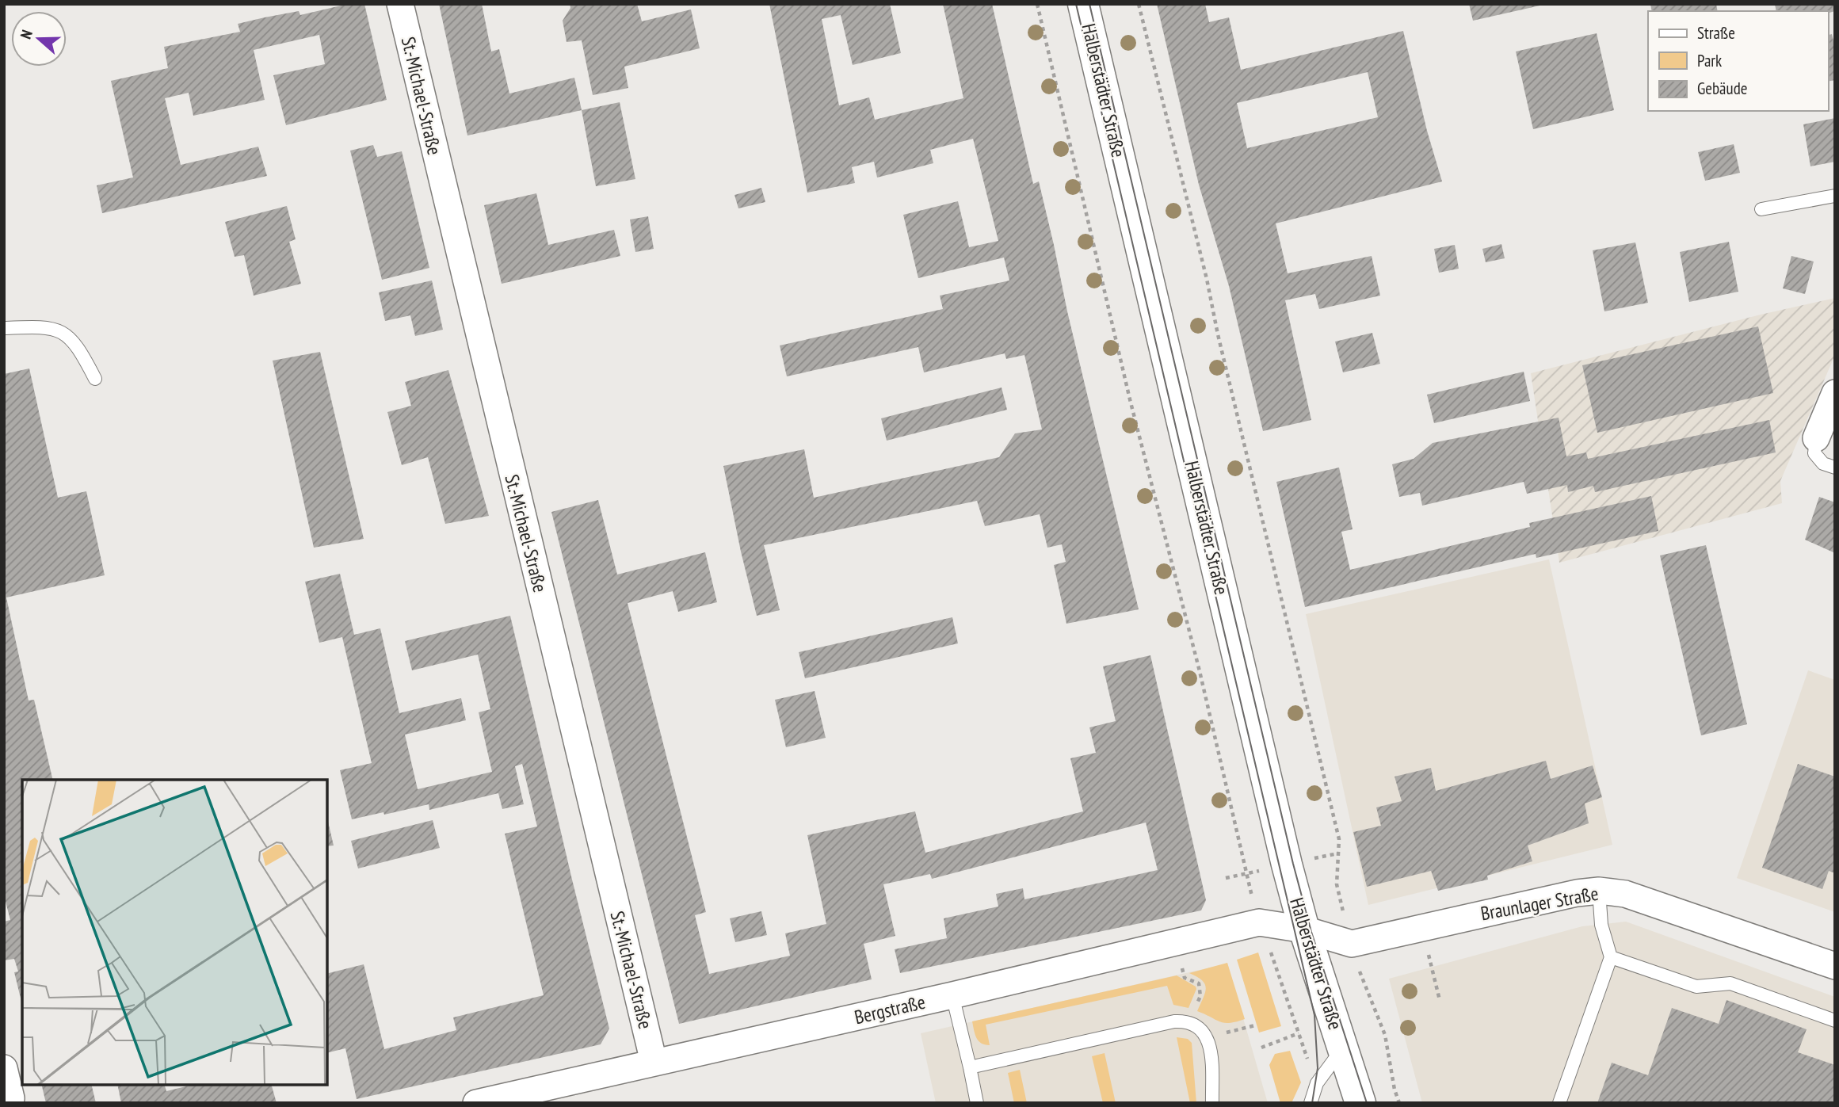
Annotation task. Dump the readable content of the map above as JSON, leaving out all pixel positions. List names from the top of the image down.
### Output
{
  "streets": {
    "street": [
      "Halberstädter Straße",
      "St.-Michael-Straße",
      "Braunlager Straße",
      "Bergstraße"
    ]
  },
  "crossings": [
    ["Halberstädter Straße", "Braunlager Straße"],
    ["Halberstädter Straße", "Bergstraße"],
    ["St.-Michael-Straße", "Bergstraße"],
    ["Braunlager Straße", "Bergstraße"]
  ],
  "legend": ["Straße", "Park", "Gebäude"],
  "north": "left"
}
